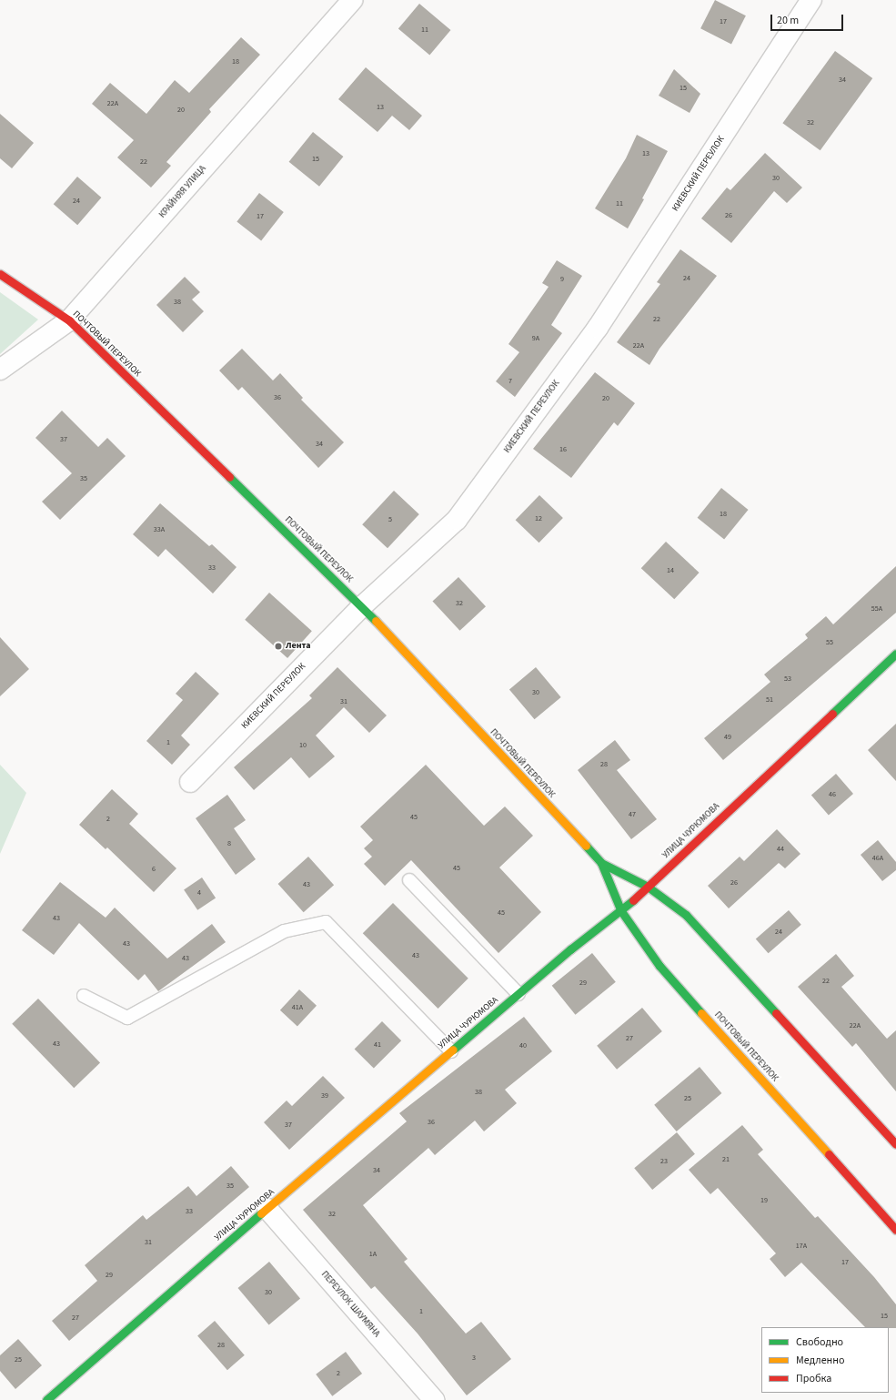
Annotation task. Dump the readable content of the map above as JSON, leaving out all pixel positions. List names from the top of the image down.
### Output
{
  "streets": {
    "street": [
      "КИЕВСКИЙ ПЕРЕУЛОК",
      "КРАЙНЯЯ УЛИЦА",
      "ПОЧТОВЫЙ ПЕРЕУЛОК",
      "УЛИЦА ЧУРЮМОВА",
      "ПЕРЕУЛОК ШАУМЯНА"
    ]
  },
  "crossings": [
    ["КИЕВСКИЙ ПЕРЕУЛОК", "ПОЧТОВЫЙ ПЕРЕУЛОК"],
    ["КРАЙНЯЯ УЛИЦА", "ПОЧТОВЫЙ ПЕРЕУЛОК"],
    ["ПОЧТОВЫЙ ПЕРЕУЛОК", "УЛИЦА ЧУРЮМОВА"],
    ["УЛИЦА ЧУРЮМОВА", "ПЕРЕУЛОК ШАУМЯНА"]
  ],
  "places": ["Лента"],
  "house_numbers": [
    "17",
    "11",
    "18",
    "34",
    "15",
    "22А",
    "13",
    "20",
    "32",
    "13",
    "15",
    "22",
    "30",
    "24",
    "11",
    "26",
    "17",
    "24",
    "9",
    "38",
    "22",
    "9А",
    "22А",
    "7",
    "36",
    "20",
    "37",
    "34",
    "16",
    "35",
    "18",
    "12",
    "5",
    "33А",
    "33",
    "14",
    "32",
    "55А",
    "55",
    "53",
    "30",
    "51",
    "31",
    "49",
    "1",
    "10",
    "28",
    "46",
    "47",
    "45",
    "2",
    "8",
    "44",
    "46А",
    "45",
    "6",
    "26",
    "43",
    "4",
    "45",
    "43",
    "24",
    "43",
    "43",
    "43",
    "22",
    "29",
    "41А",
    "22А",
    "27",
    "43",
    "41",
    "40",
    "38",
    "39",
    "25",
    "36",
    "37",
    "21",
    "23",
    "34",
    "35",
    "19",
    "33",
    "32",
    "31",
    "17А",
    "1А",
    "17",
    "29",
    "30",
    "1",
    "15",
    "27",
    "28",
    "3",
    "25",
    "2"
  ],
  "legend": ["Свободно", "Медленно", "Пробка"],
  "scale_bar": "20 m"
}
